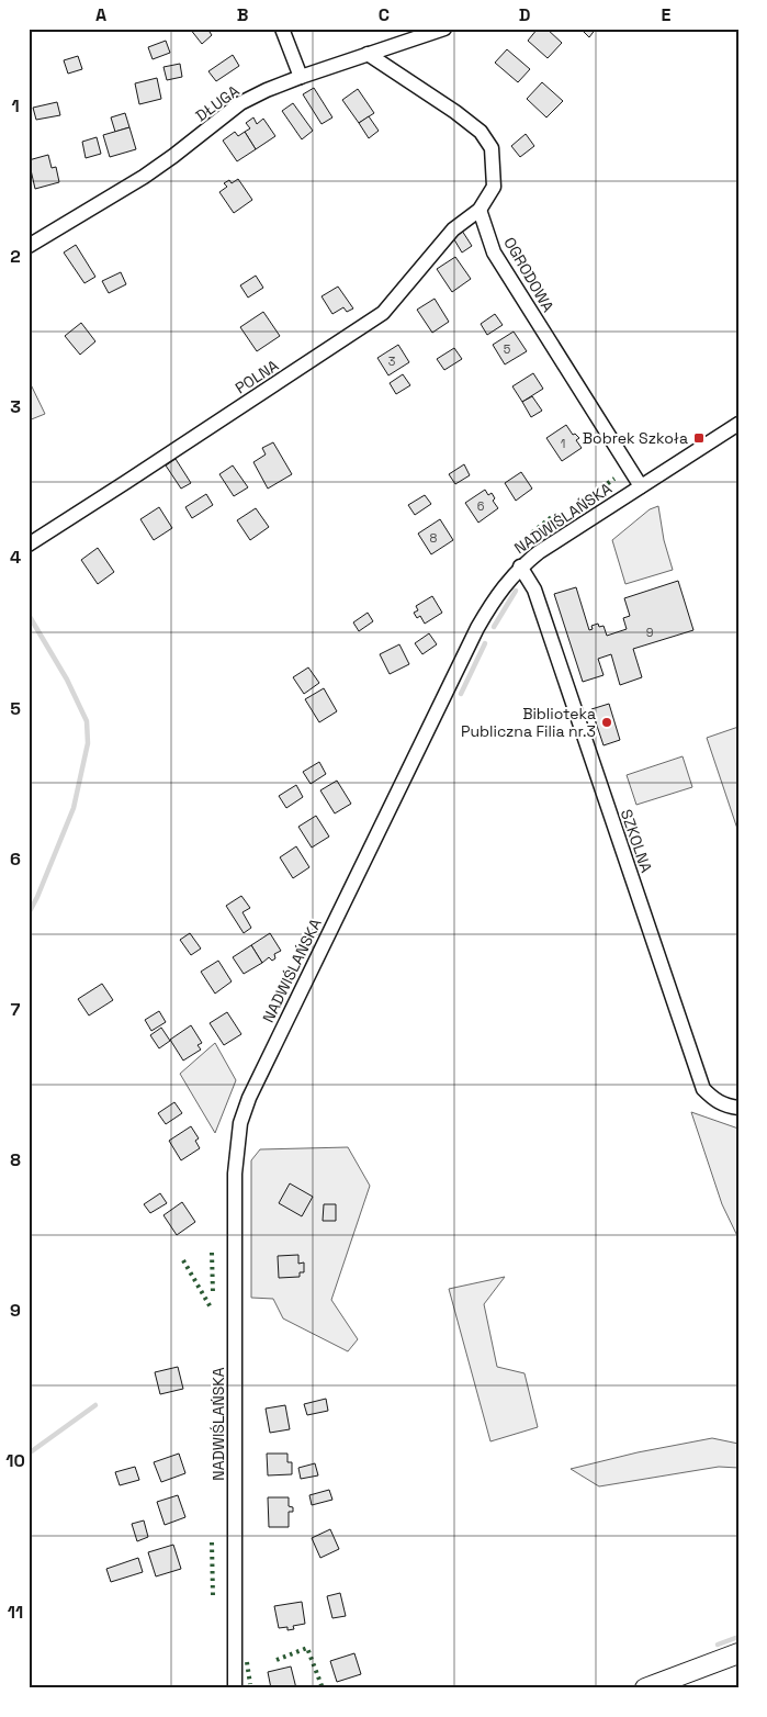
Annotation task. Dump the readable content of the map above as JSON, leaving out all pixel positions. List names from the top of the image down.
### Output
{
  "streets": {
    "street": [
      "DŁUGA",
      "OGRODOWA",
      "POLNA",
      "NADWIŚLAŃSKA",
      "SZKOLNA"
    ]
  },
  "crossings": [
    ["OGRODOWA", "POLNA"],
    ["OGRODOWA", "NADWIŚLAŃSKA"],
    ["NADWIŚLAŃSKA", "SZKOLNA"]
  ],
  "places": {
    "transit": ["Bobrek Szkoła"],
    "other": ["Biblioteka Publiczna Filia nr.3"]
  },
  "house_numbers": [
    "5",
    "3",
    "1",
    "6",
    "8",
    "9"
  ],
  "grid": {
    "columns": [
      "A",
      "B",
      "C",
      "D",
      "E"
    ],
    "rows": [
      "1",
      "2",
      "3",
      "4",
      "5",
      "6",
      "7",
      "8",
      "9",
      "10",
      "11"
    ]
  }
}
